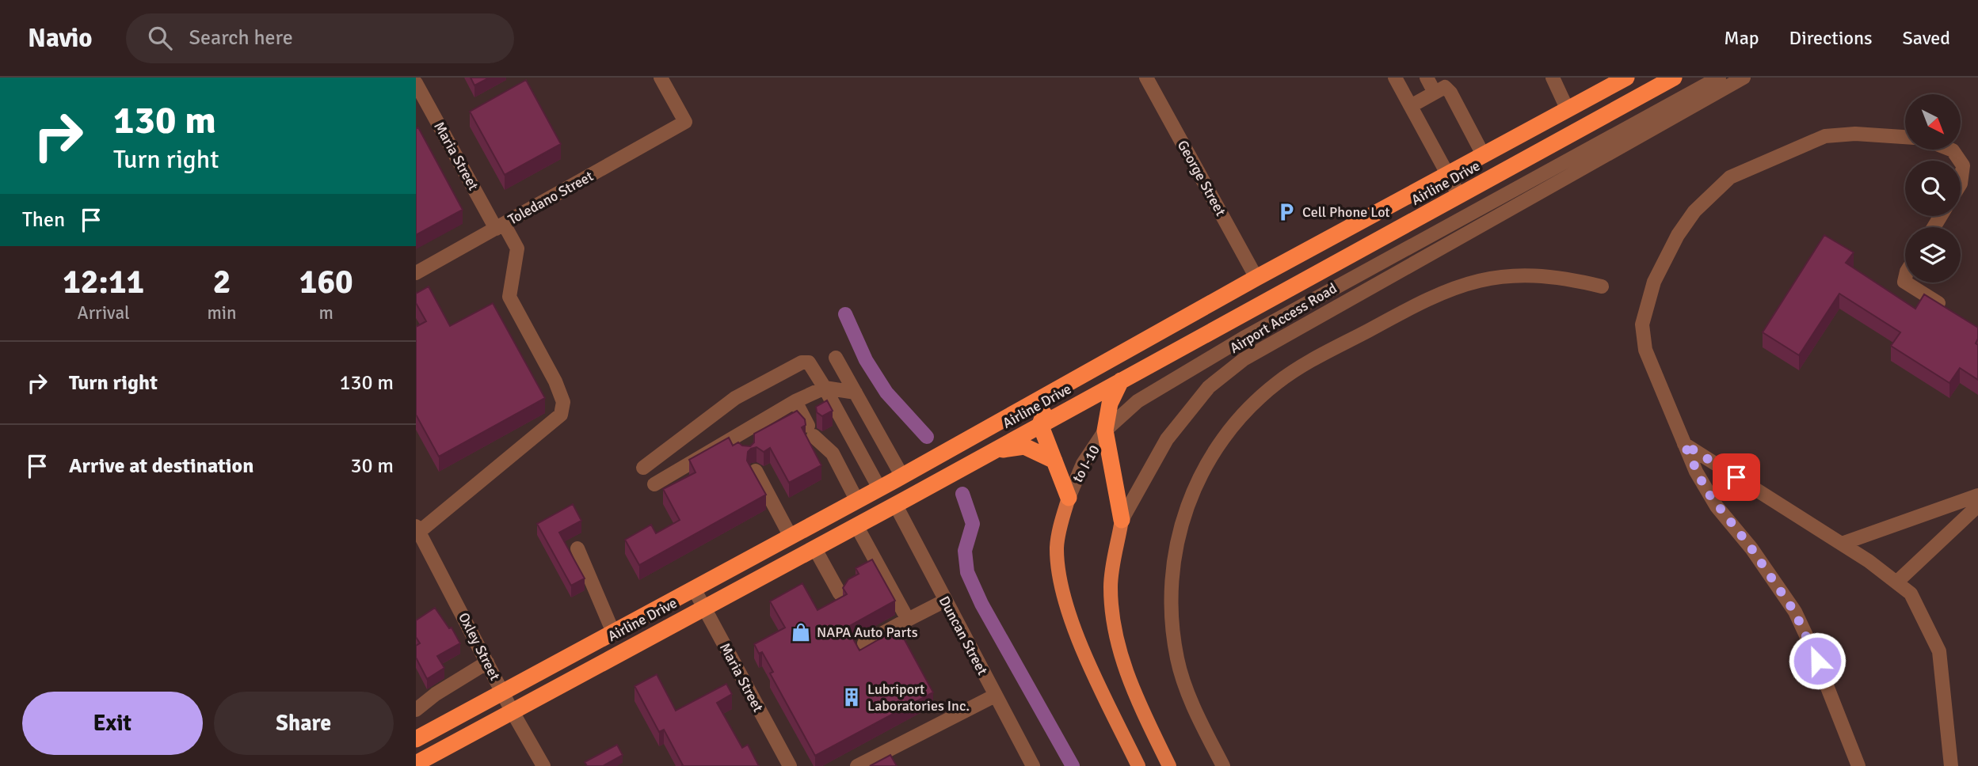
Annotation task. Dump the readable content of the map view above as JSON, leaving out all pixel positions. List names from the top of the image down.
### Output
{
  "streets": {
    "highway": ["Airline Drive"],
    "main road": ["Airport Access Road"],
    "street": [
      "Maria Street",
      "George Street",
      "Toledano Street",
      "to I-10",
      "Duncan Street",
      "Oxley Street"
    ]
  },
  "crossings": [
    ["Maria Street", "Airline Drive"],
    ["Maria Street", "Toledano Street"],
    ["Maria Street", "Oxley Street"],
    ["George Street", "Airline Drive"],
    ["Airline Drive", "Duncan Street"],
    ["Airline Drive", "Oxley Street"],
    ["Airport Access Road", "to I-10"]
  ],
  "places": {
    "parking": ["Cell Phone Lot"],
    "shop": ["NAPA Auto Parts"],
    "building": ["Lubriport Laboratories Inc."]
  },
  "north": "bottom right",
  "page": {
    "header": "Navio",
    "search": "Search here",
    "nav": ["Map", "Directions", "Saved"],
    "turn": ["130 m", "Turn right"],
    "then": "Then",
    "eta": [
      "12:11",
      "Arrival",
      "2",
      "min",
      "160",
      "m"
    ],
    "list": [
      {
        "name": "Turn right",
        "value": "130 m"
      },
      {
        "name": "Arrive at destination",
        "value": "30 m"
      }
    ],
    "buttons": ["Exit", "Share"]
  }
}
